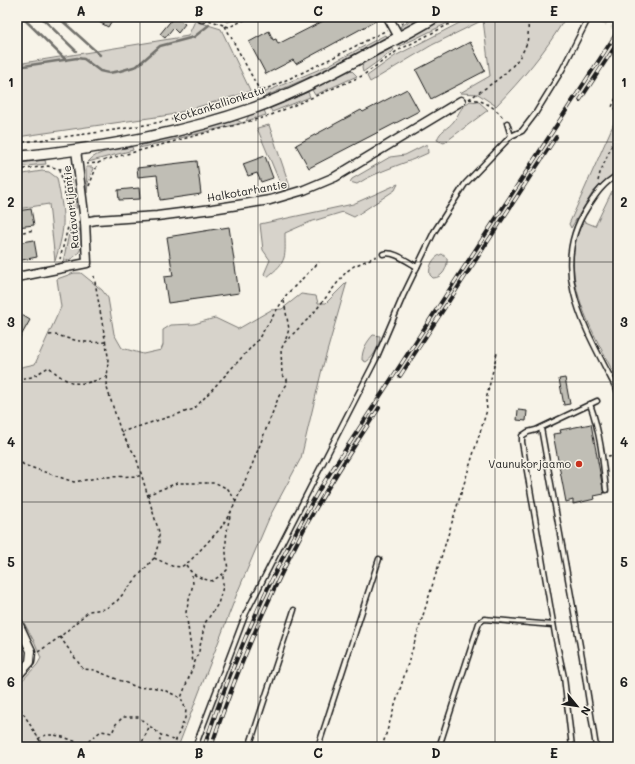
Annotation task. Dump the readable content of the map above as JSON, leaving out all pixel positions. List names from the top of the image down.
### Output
{
  "streets": {
    "street": ["Kotkankallionkatu", "Halkotarhantie", "Ratavartijantie"]
  },
  "crossings": [
    ["Kotkankallionkatu", "Ratavartijantie"],
    ["Halkotarhantie", "Ratavartijantie"]
  ],
  "places": ["Vaunukorjaamo"],
  "north": "bottom right",
  "grid": {
    "columns": [
      "A",
      "B",
      "C",
      "D",
      "E"
    ],
    "rows": [
      "1",
      "2",
      "3",
      "4",
      "5",
      "6"
    ]
  }
}
